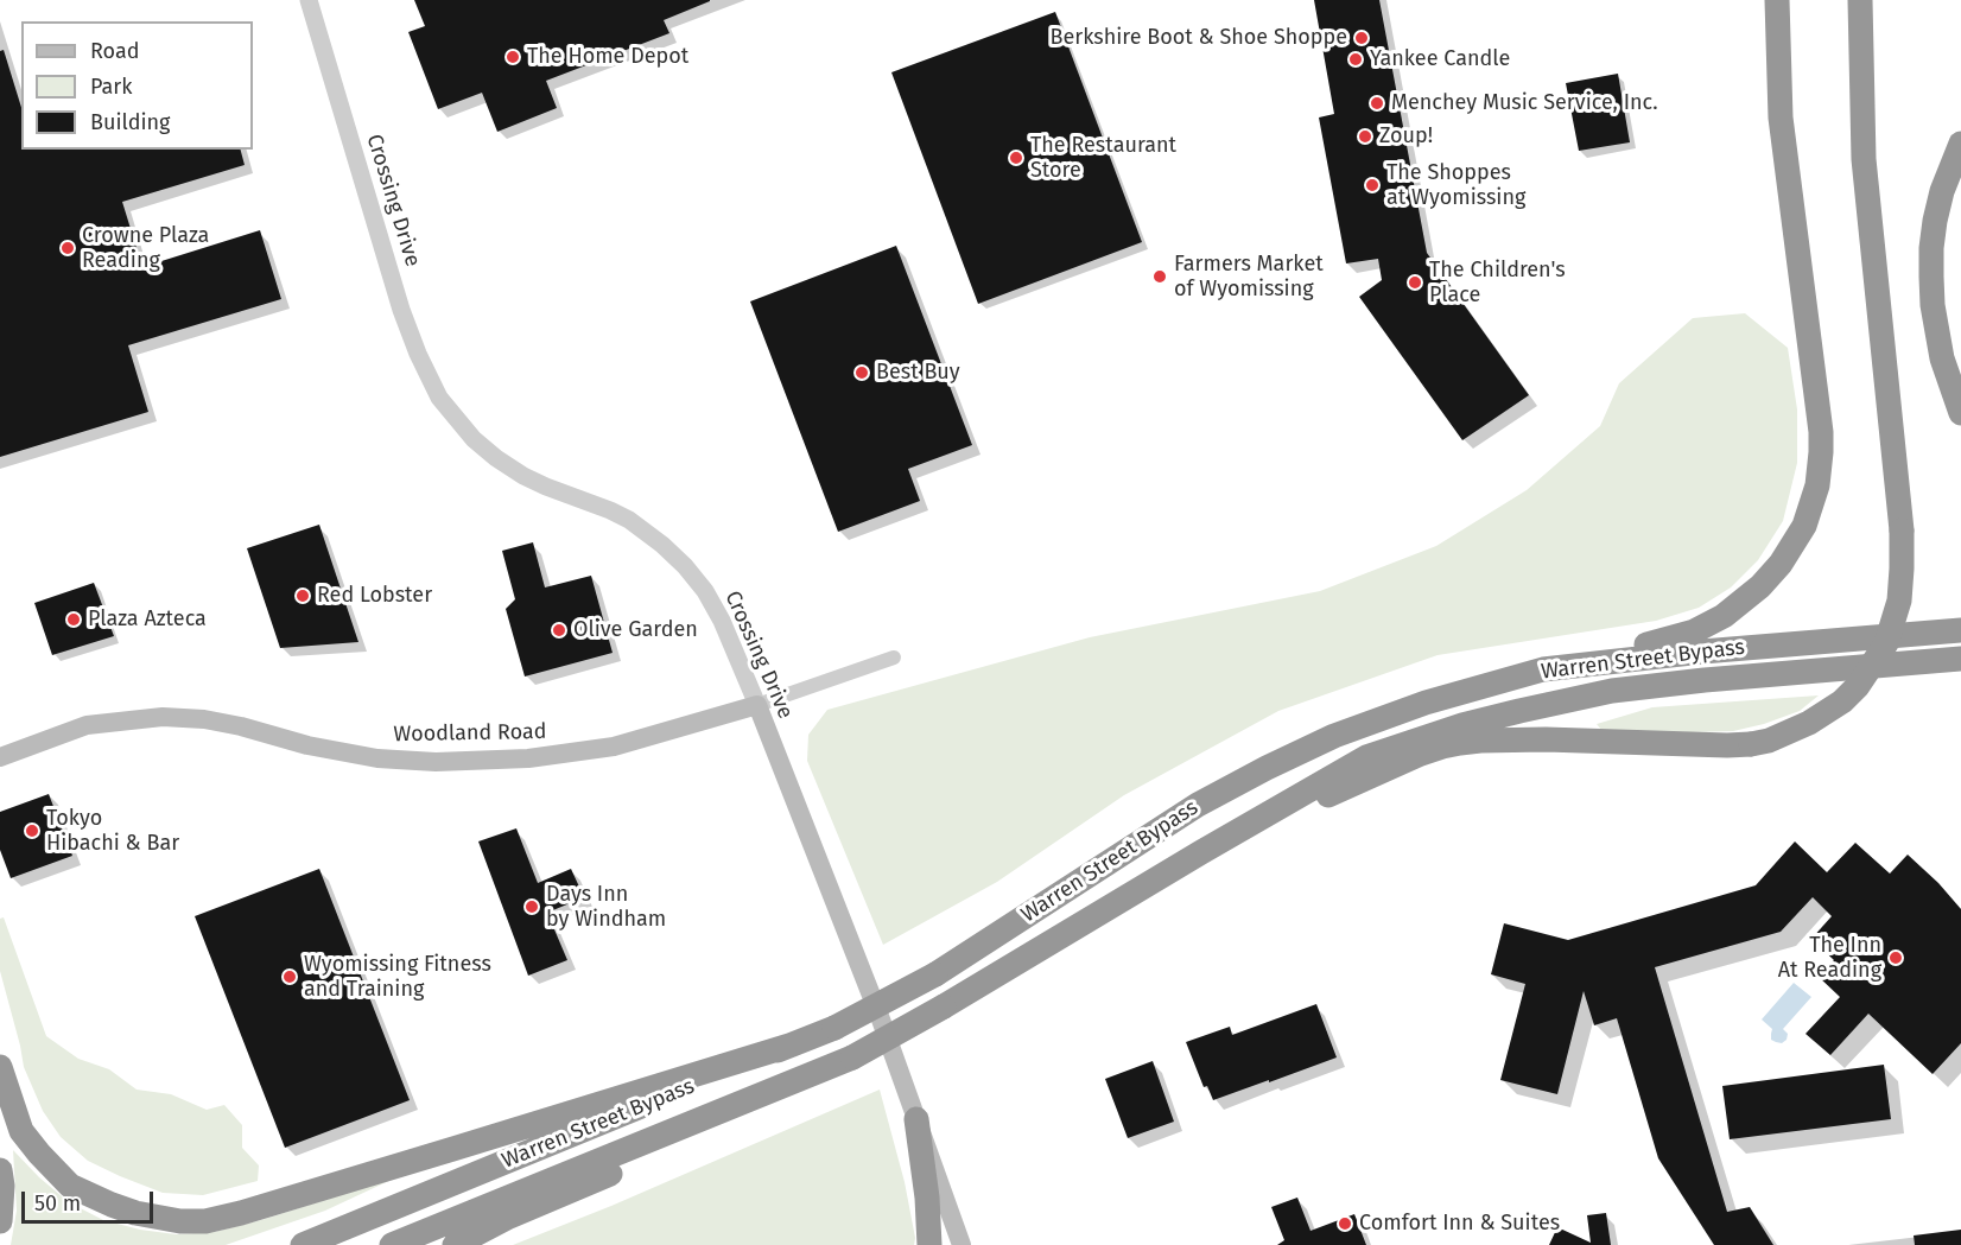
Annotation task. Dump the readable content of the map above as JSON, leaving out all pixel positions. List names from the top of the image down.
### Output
{
  "streets": {
    "highway": ["Warren Street Bypass"],
    "main road": ["Crossing Drive", "Woodland Road"]
  },
  "crossings": [
    ["Crossing Drive", "Woodland Road"]
  ],
  "places": [
    "Berkshire Boot & Shoe Shoppe",
    "The Home Depot",
    "Yankee Candle",
    "Menchey Music Service, Inc.",
    "Zoup!",
    "The Restaurant Store",
    "The Shoppes at Wyomissing",
    "Crowne Plaza Reading",
    "Farmers Market of Wyomissing",
    "The Children's Place",
    "Best Buy",
    "Red Lobster",
    "Plaza Azteca",
    "Olive Garden",
    "Tokyo Hibachi & Bar",
    "Days Inn by Windham",
    "The Inn At Reading",
    "Wyomissing Fitness and Training",
    "Comfort Inn & Suites"
  ],
  "legend": ["Road", "Park", "Building"],
  "scale_bar": "50 m"
}
